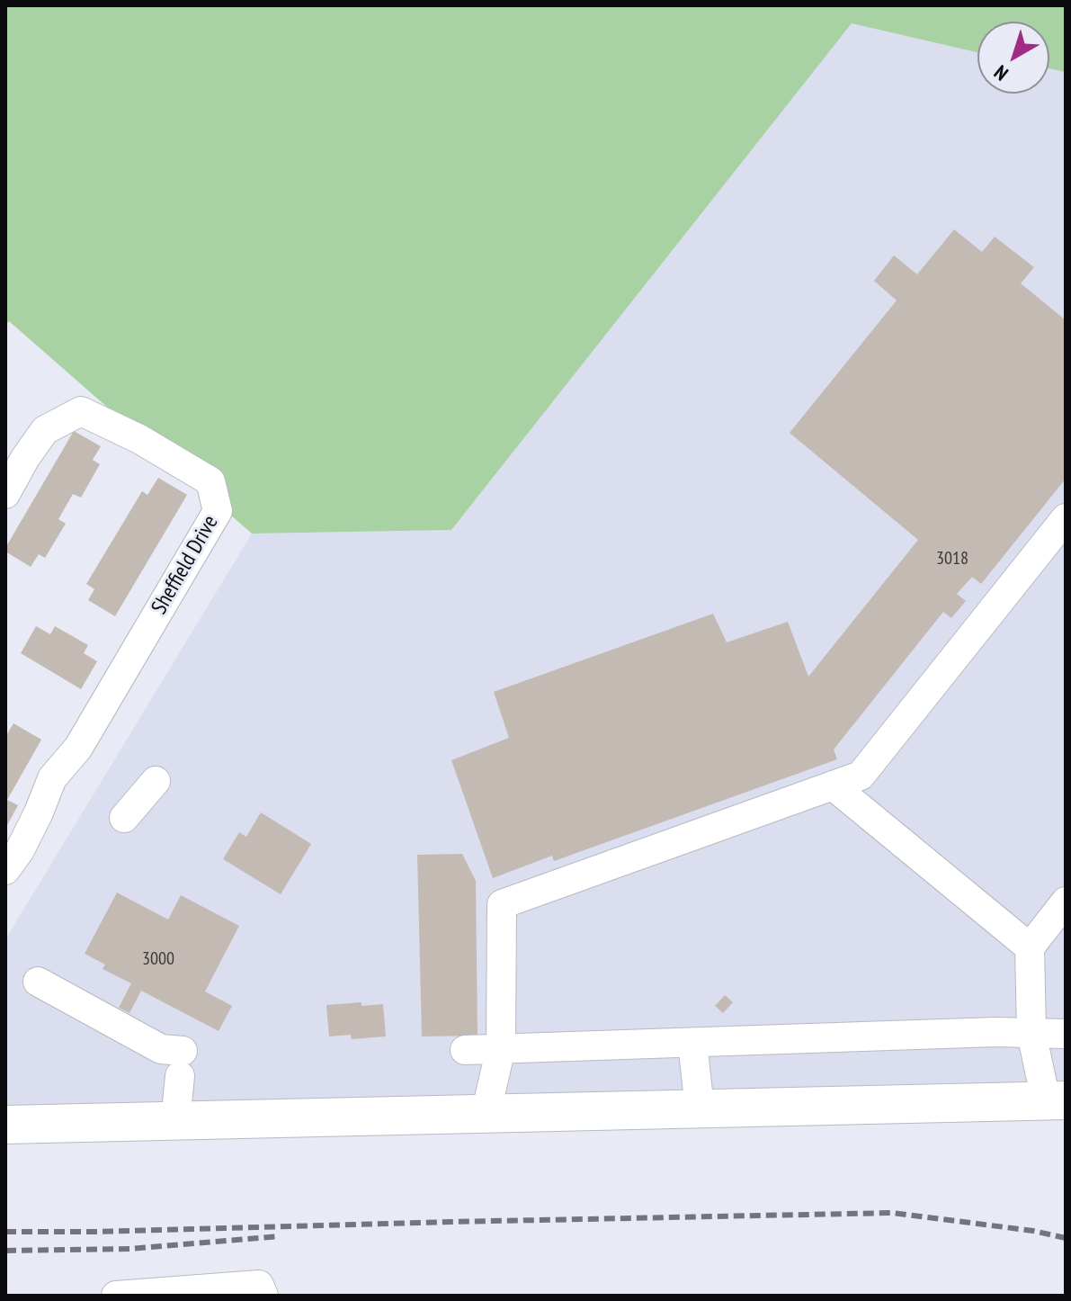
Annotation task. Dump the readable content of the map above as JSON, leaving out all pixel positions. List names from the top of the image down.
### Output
{
  "streets": {
    "street": ["Sheffield Drive"]
  },
  "house_numbers": ["3018", "3000"],
  "north": "bottom left"
}
